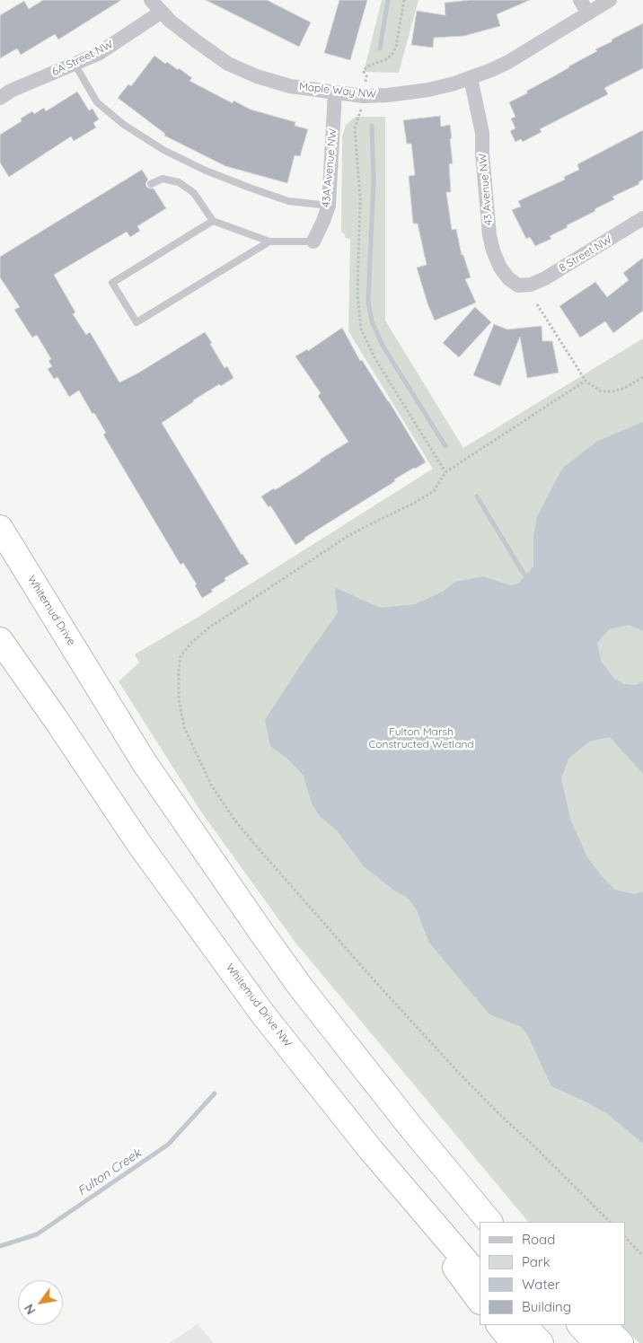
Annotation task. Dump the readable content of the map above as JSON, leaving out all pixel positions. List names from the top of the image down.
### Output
{
  "streets": {
    "highway": ["Whitemud Drive", "Whitemud Drive NW"],
    "street": [
      "6A Street NW",
      "Maple Way NW",
      "43A Avenue NW",
      "43 Avenue NW",
      "8 Street NW"
    ]
  },
  "crossings": [
    ["6A Street NW", "Maple Way NW"],
    ["Maple Way NW", "43A Avenue NW"],
    ["Maple Way NW", "43 Avenue NW"],
    ["43 Avenue NW", "8 Street NW"]
  ],
  "water": ["Fulton Creek"],
  "parks": ["Fulton Marsh Constructed Wetland"],
  "legend": [
    "Road",
    "Park",
    "Water",
    "Building"
  ],
  "north": "bottom left"
}
